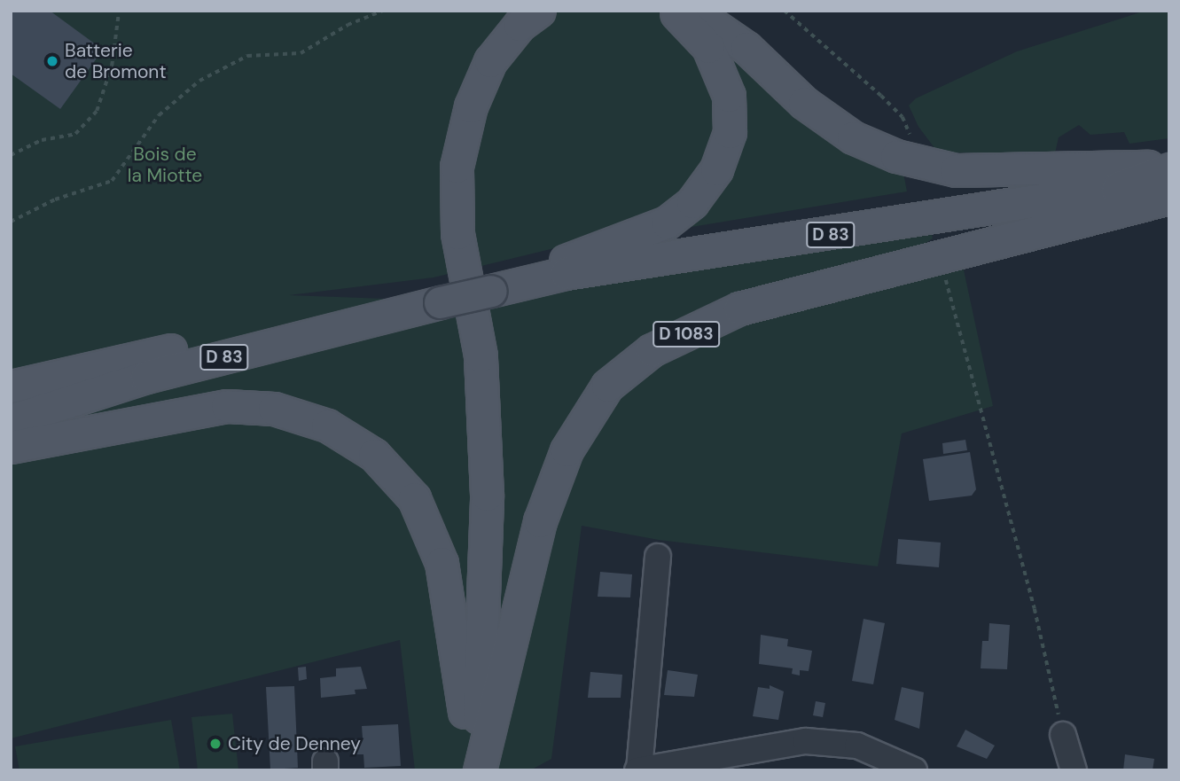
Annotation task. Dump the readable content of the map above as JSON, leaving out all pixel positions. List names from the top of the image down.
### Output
{
  "streets": {
    "main road": ["D 83", "D 1083"]
  },
  "parks": ["Bois de la Miotte"],
  "places": ["Batterie de Bromont", "City de Denney"]
}
